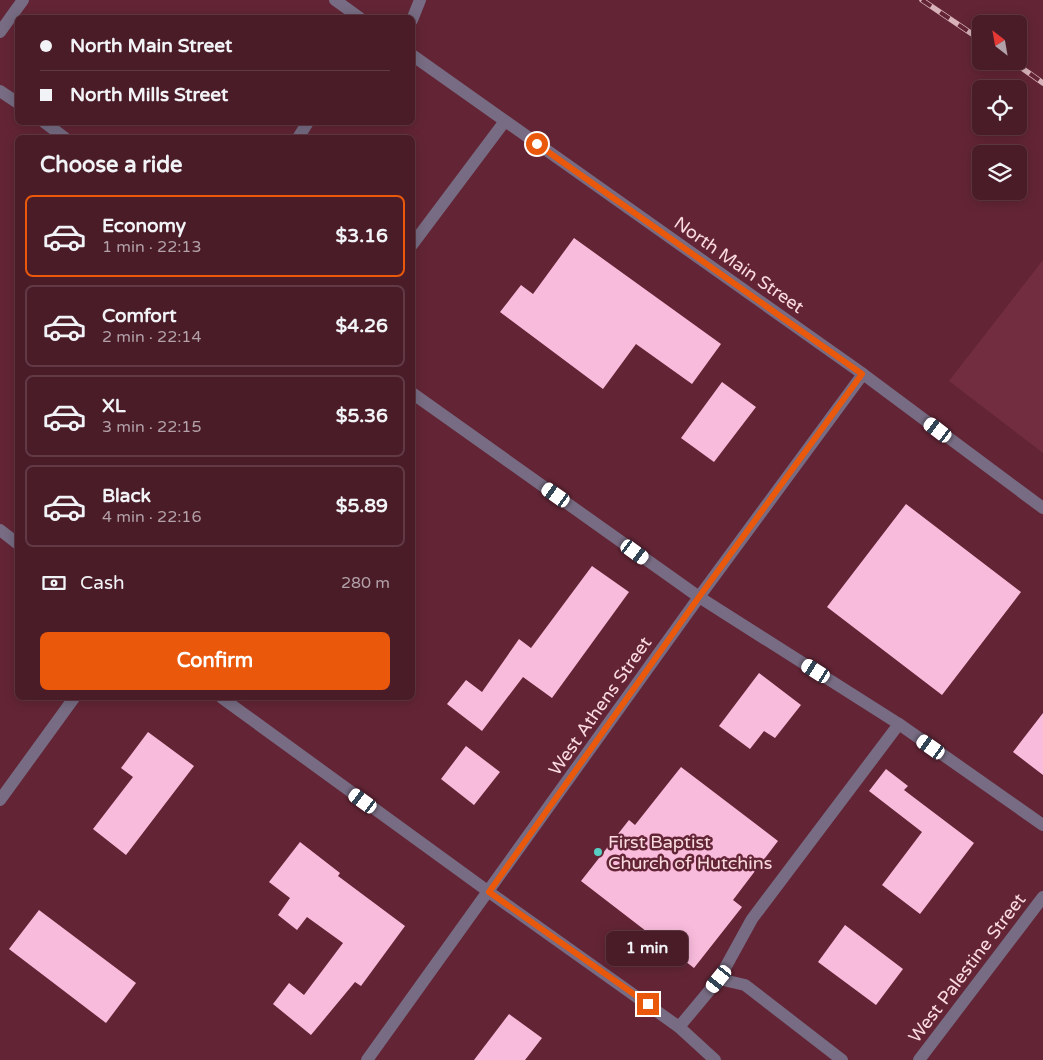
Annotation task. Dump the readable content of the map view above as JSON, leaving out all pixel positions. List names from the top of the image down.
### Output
{
  "streets": {
    "street": ["North Main Street", "West Athens Street", "West Palestine Street"]
  },
  "crossings": [
    ["North Main Street", "West Athens Street"]
  ],
  "places": ["First Baptist Church of Hutchins"],
  "north": "top left",
  "page": {
    "banner": ["North Main Street", "North Mills Street"],
    "heading": "Choose a ride",
    "list": [
      {
        "name": "Economy",
        "note": "1 min · 22:13",
        "value": "$3.16"
      },
      {
        "name": "Comfort",
        "note": "2 min · 22:14",
        "value": "$4.26"
      },
      {
        "name": "XL",
        "note": "3 min · 22:15",
        "value": "$5.36"
      },
      {
        "name": "Black",
        "note": "4 min · 22:16",
        "value": "$5.89"
      }
    ],
    "pay": ["Cash", "280 m"],
    "buttons": "Confirm",
    "bubble": "1 min"
  }
}
